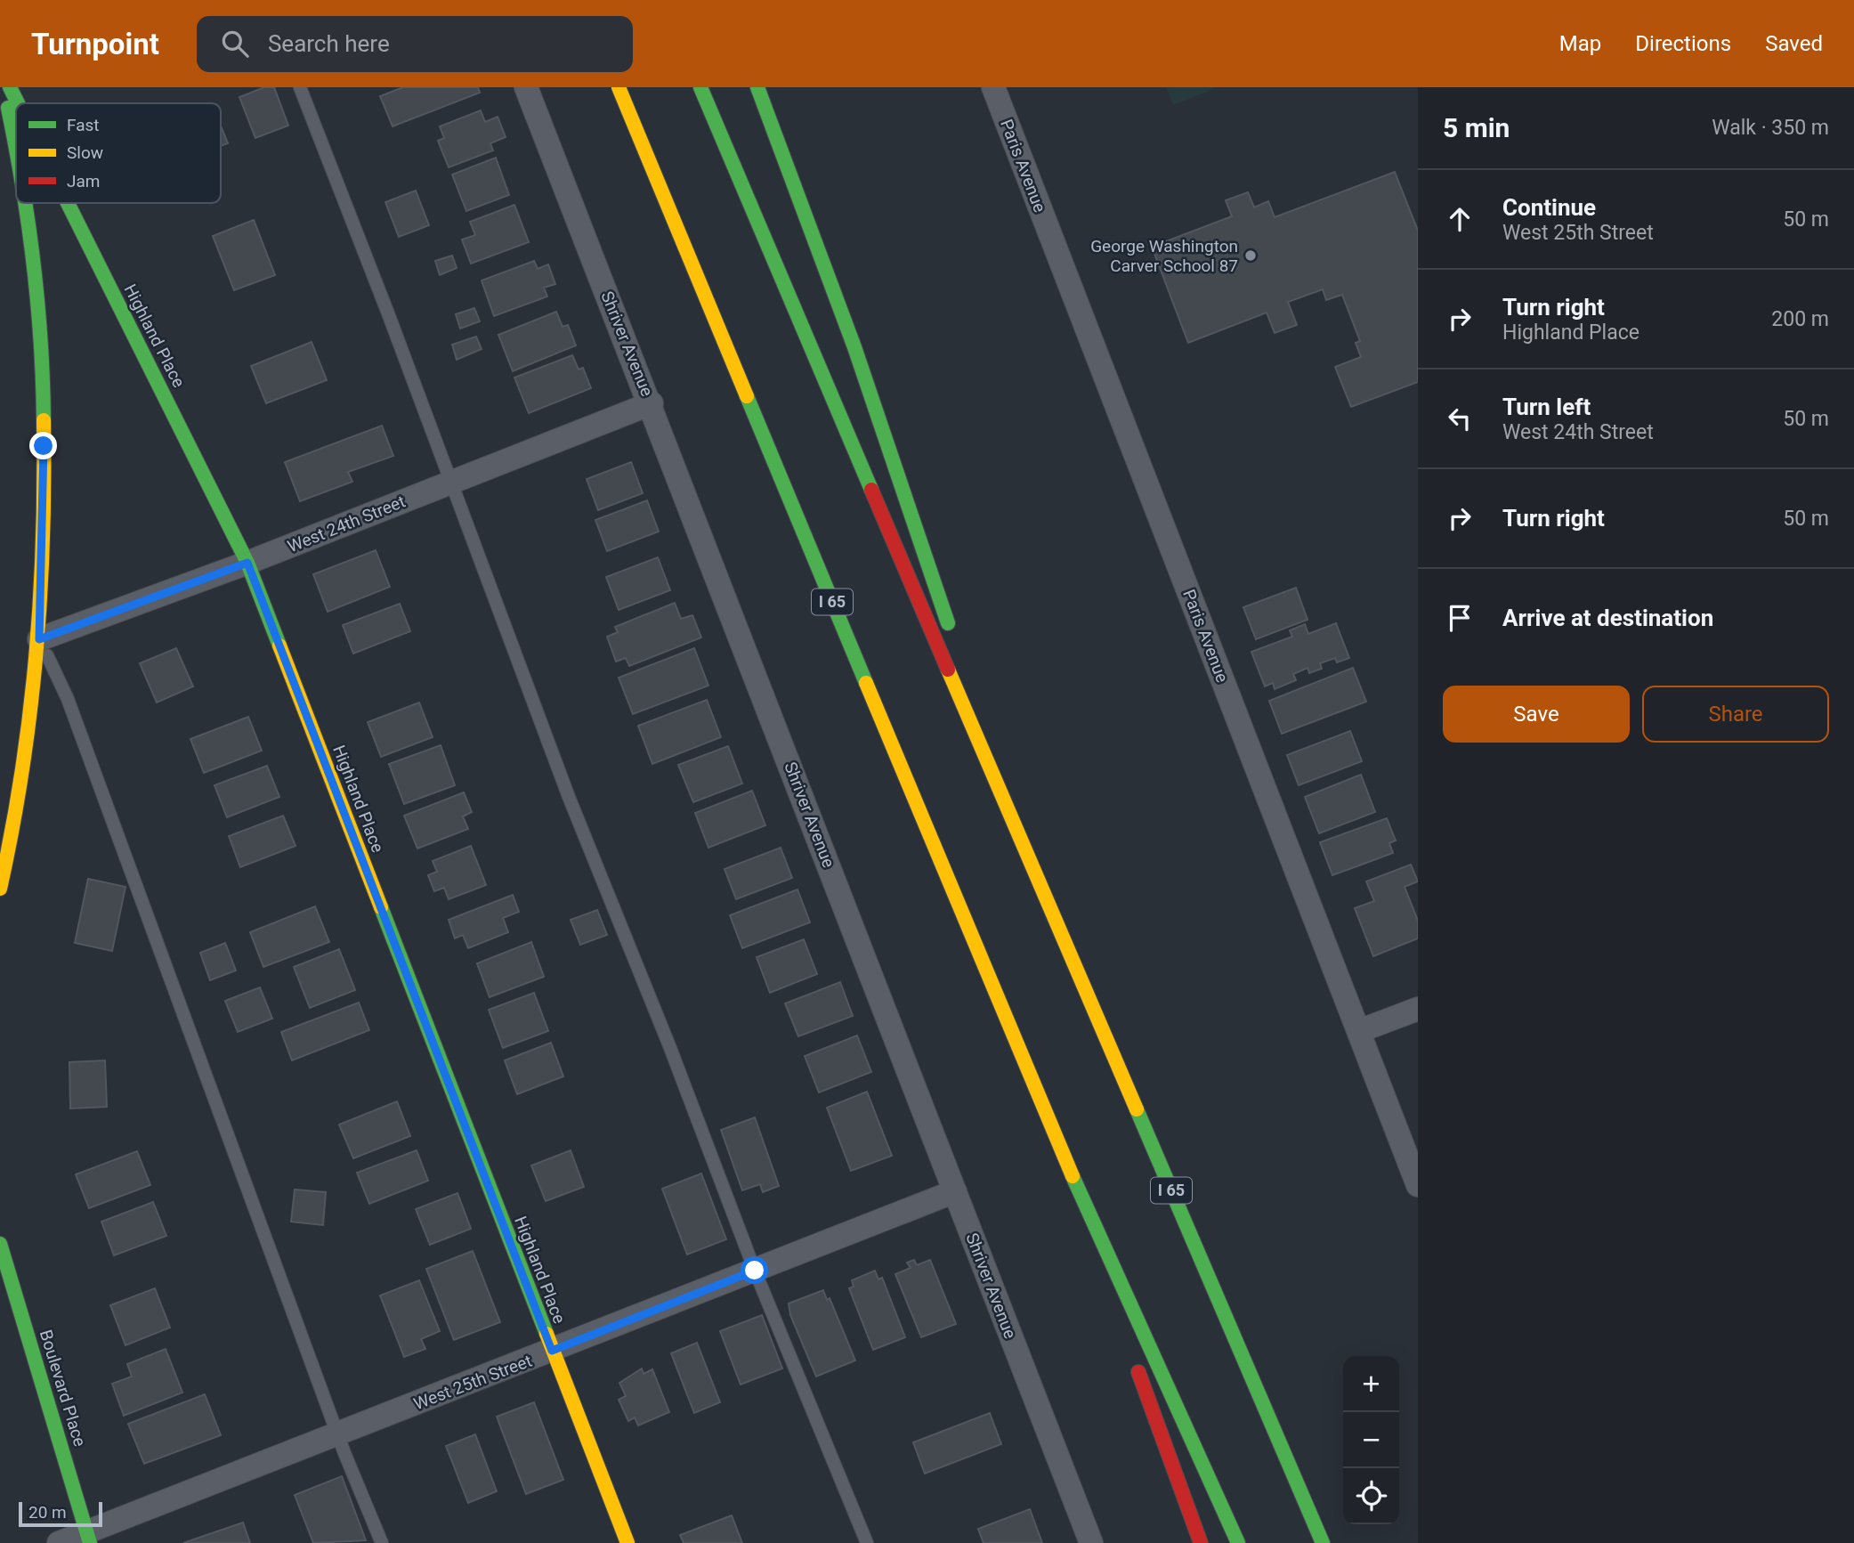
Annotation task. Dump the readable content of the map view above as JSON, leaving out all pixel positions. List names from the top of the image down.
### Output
{
  "streets": {
    "main road": ["Highland Place", "I 65", "Boulevard Place"],
    "street": [
      "Paris Avenue",
      "Shriver Avenue",
      "West 24th Street",
      "West 25th Street"
    ]
  },
  "crossings": [
    ["Highland Place", "West 24th Street"],
    ["Highland Place", "West 25th Street"],
    ["Shriver Avenue", "West 24th Street"],
    ["Shriver Avenue", "West 25th Street"],
    ["West 25th Street", "Boulevard Place"]
  ],
  "places": ["George Washington Carver School 87"],
  "legend": ["Fast", "Slow", "Jam"],
  "scale_bar": "20 m",
  "page": {
    "header": "Turnpoint",
    "search": "Search here",
    "nav": ["Map", "Directions", "Saved"],
    "heading": ["5 min", "Walk · 350 m"],
    "list": [
      ["Continue", "West 25th Street", "50 m"],
      ["Turn right", "Highland Place", "200 m"],
      ["Turn left", "West 24th Street", "50 m"],
      ["Turn right", "50 m"],
      "Arrive at destination"
    ],
    "buttons": ["Save", "Share"],
    "map_buttons": ["+", "−"],
    "scale": "20 m"
  }
}
